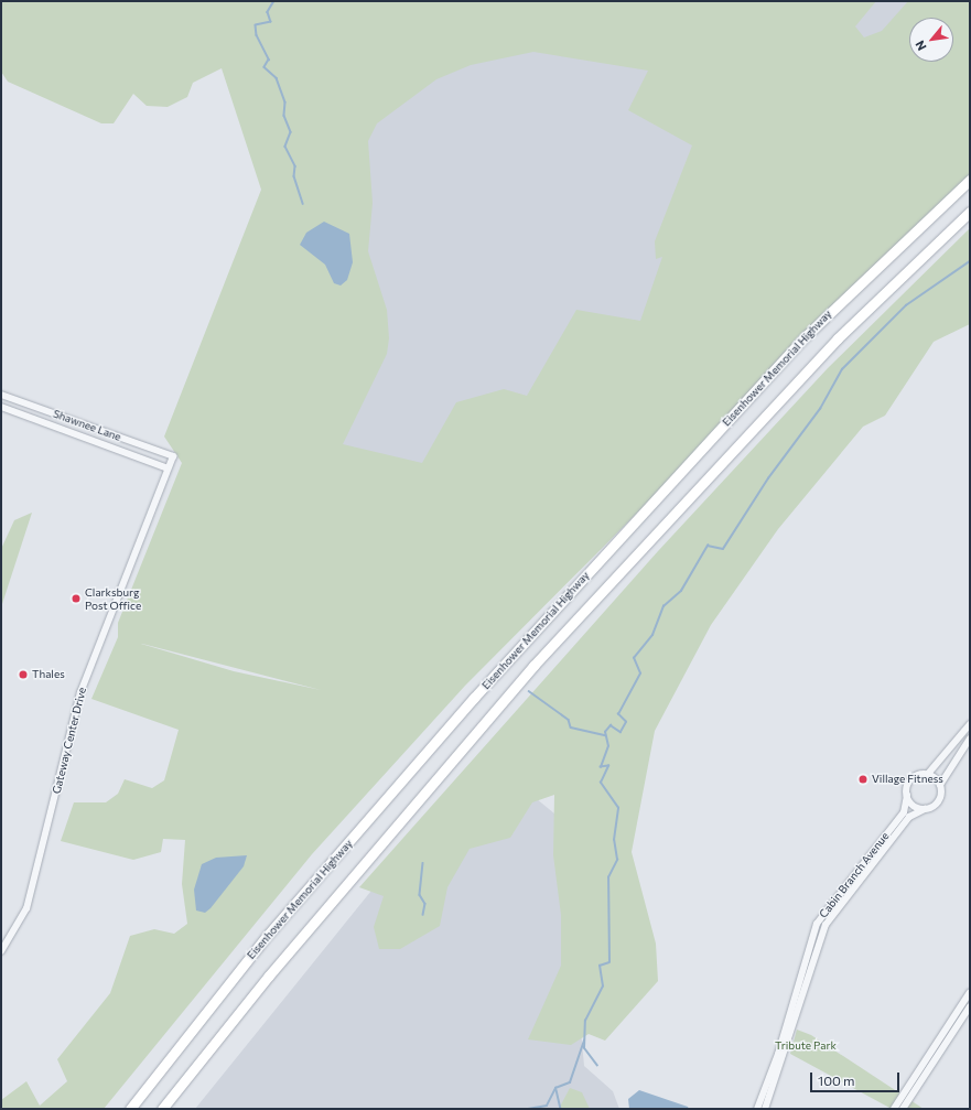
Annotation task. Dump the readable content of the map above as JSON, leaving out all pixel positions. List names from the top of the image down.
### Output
{
  "streets": {
    "highway": ["Eisenhower Memorial Highway"],
    "street": ["Shawnee Lane", "Gateway Center Drive", "Cabin Branch Avenue"]
  },
  "crossings": [
    ["Shawnee Lane", "Gateway Center Drive"]
  ],
  "parks": ["Tribute Park"],
  "places": ["Clarksburg Post Office", "Thales", "Village Fitness"],
  "scale_bar": "100 m",
  "north": "bottom left"
}
